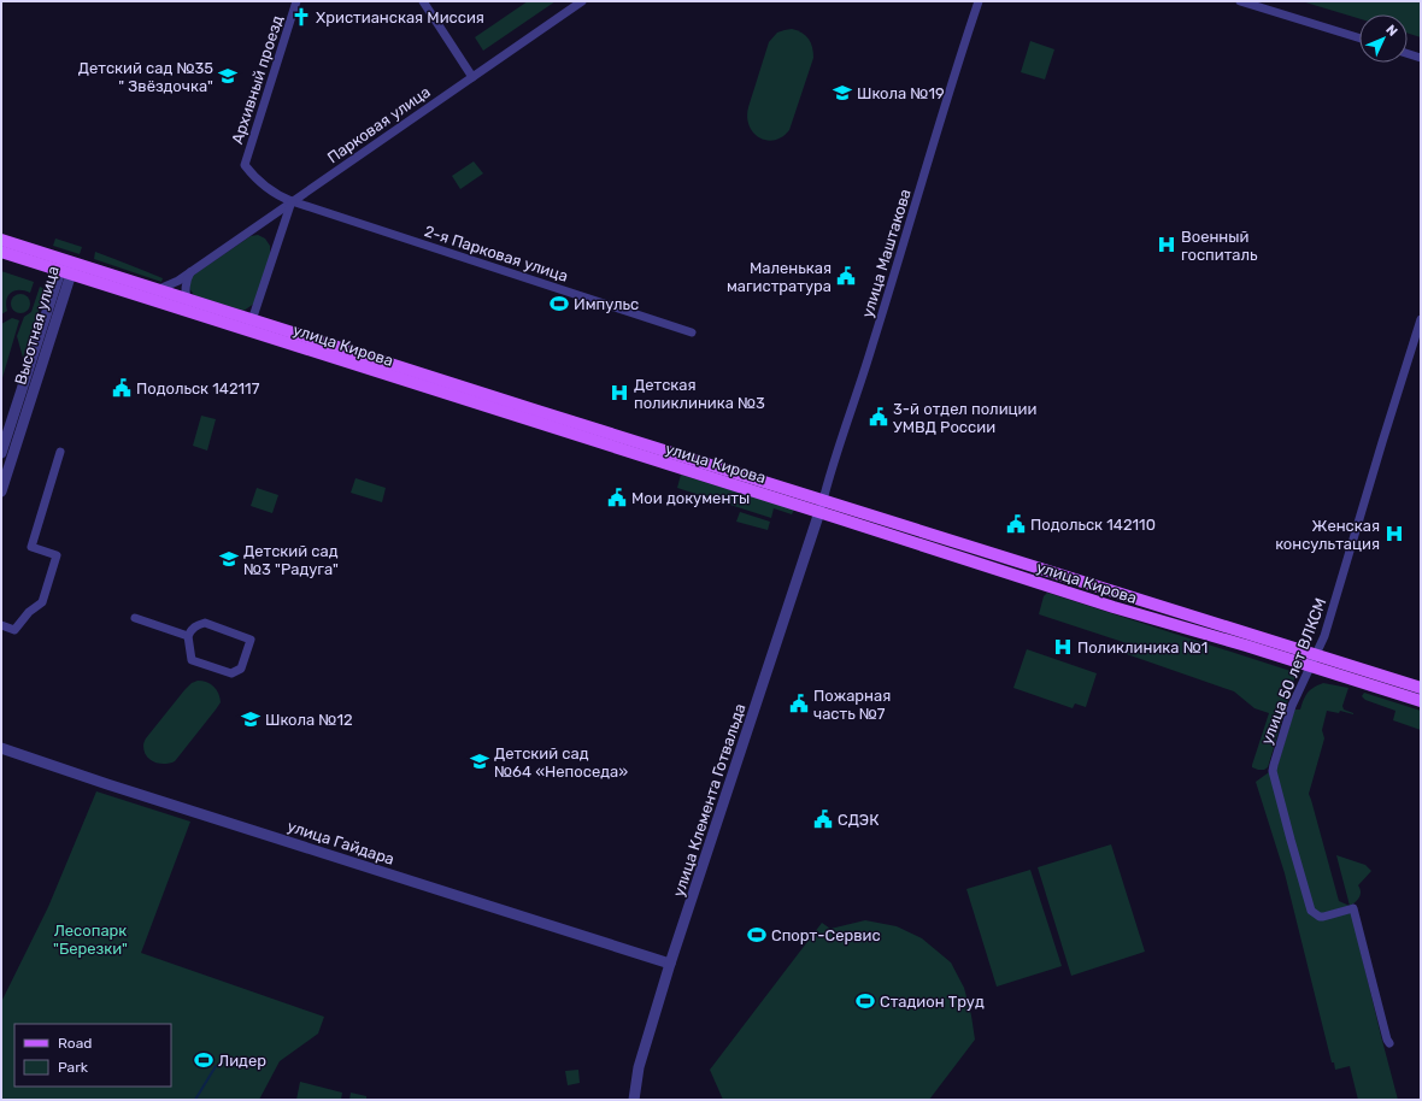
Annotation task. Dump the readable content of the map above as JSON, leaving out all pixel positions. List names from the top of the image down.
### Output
{
  "streets": {
    "main road": ["улица Кирова"],
    "street": [
      "Архивный проезд",
      "Парковая улица",
      "2-я Парковая улица",
      "улица Маштакова",
      "Высотная улица",
      "улица 50 лет ВЛКСМ",
      "улица Клемента Готвальда",
      "улица Гайдара"
    ]
  },
  "crossings": [
    ["Архивный проезд", "Парковая улица"],
    ["Архивный проезд", "2-я Парковая улица"],
    ["Парковая улица", "2-я Парковая улица"],
    ["Парковая улица", "улица Кирова"],
    ["улица Маштакова", "улица Кирова"],
    ["улица Маштакова", "улица Клемента Готвальда"],
    ["Высотная улица", "улица Кирова"],
    ["улица Кирова", "улица 50 лет ВЛКСМ"],
    ["улица Кирова", "улица Клемента Готвальда"],
    ["улица Клемента Готвальда", "улица Гайдара"]
  ],
  "parks": ["Лесопарк \"Березки\""],
  "places": {
    "church": ["Христианская Миссия"],
    "school or university": [
      "Детский сад №35 \" Звёздочка\"",
      "Школа №19",
      "Детский сад №3 \"Радуга\"",
      "Школа №12",
      "Детский сад №64 «Непоседа»"
    ],
    "hospital": [
      "Военный госпиталь",
      "Детская поликлиника №3",
      "Женская консультация",
      "Поликлиника №1"
    ],
    "public building": [
      "Маленькая магистратура",
      "Подольск 142117",
      "3-й отдел полиции УМВД России",
      "Мои документы",
      "Подольск 142110",
      "Пожарная часть №7",
      "СДЭК"
    ],
    "sports": [
      "Импульс",
      "Спорт-Сервис",
      "Стадион Труд",
      "Лидер"
    ]
  },
  "legend": ["Road", "Park"],
  "north": "top right"
}
